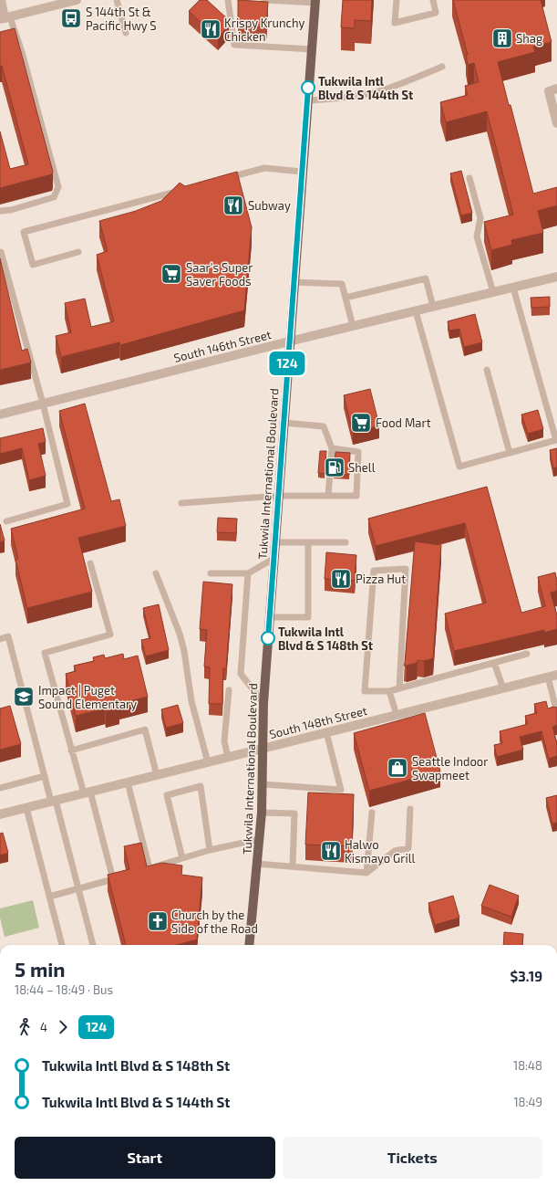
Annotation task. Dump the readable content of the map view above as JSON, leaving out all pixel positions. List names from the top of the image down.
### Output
{
  "streets": {
    "main road": ["Tukwila International Boulevard"],
    "street": ["South 146th Street", "South 148th Street"]
  },
  "crossings": [
    ["South 146th Street", "Tukwila International Boulevard"],
    ["Tukwila International Boulevard", "South 148th Street"]
  ],
  "places": {
    "bus stop": ["S 144th St & Pacific Hwy S"],
    "restaurant": [
      "Krispy Krunchy Chicken",
      "Subway",
      "Pizza Hut",
      "Halwo Kismayo Grill"
    ],
    "building": ["Shag"],
    "other": ["Tukwila Intl Blvd & S 144th St", "Tukwila Intl Blvd & S 148th St"],
    "supermarket": ["Saar's Super Saver Foods", "Food Mart"],
    "fuel station": ["Shell"],
    "school or university": ["Impact | Puget Sound Elementary"],
    "shop": ["Seattle Indoor Swapmeet"],
    "church": ["Church by the Side of the Road"]
  },
  "lines": ["bus line 124"],
  "page": {
    "on_map": "124",
    "heading": ["5 min", "18:44 – 18:49 · Bus", "$3.19"],
    "legs": ["4", "124"],
    "list": [
      {
        "name": "Tukwila Intl Blvd & S 148th St",
        "value": "18:48"
      },
      {
        "name": "Tukwila Intl Blvd & S 144th St",
        "value": "18:49"
      }
    ],
    "buttons": ["Start", "Tickets"]
  }
}
